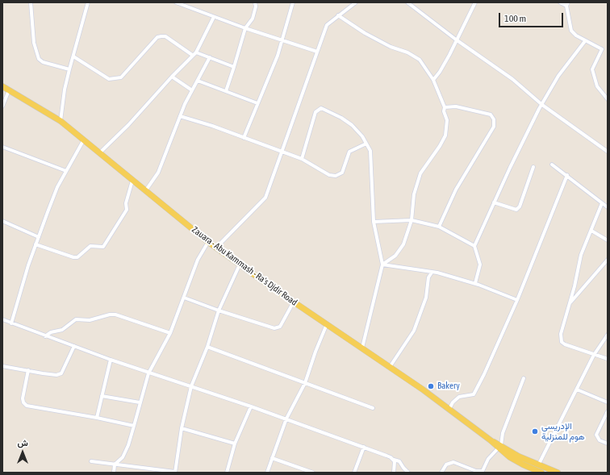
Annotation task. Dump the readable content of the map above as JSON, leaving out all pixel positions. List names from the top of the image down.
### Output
{
  "streets": {
    "main road": ["Zauara - Abu Kammash - Ra's Djdir Road"]
  },
  "places": ["Bakery", "الإدريسي هوم للمنزلية"],
  "scale_bar": "100 m",
  "north": "top"
}
